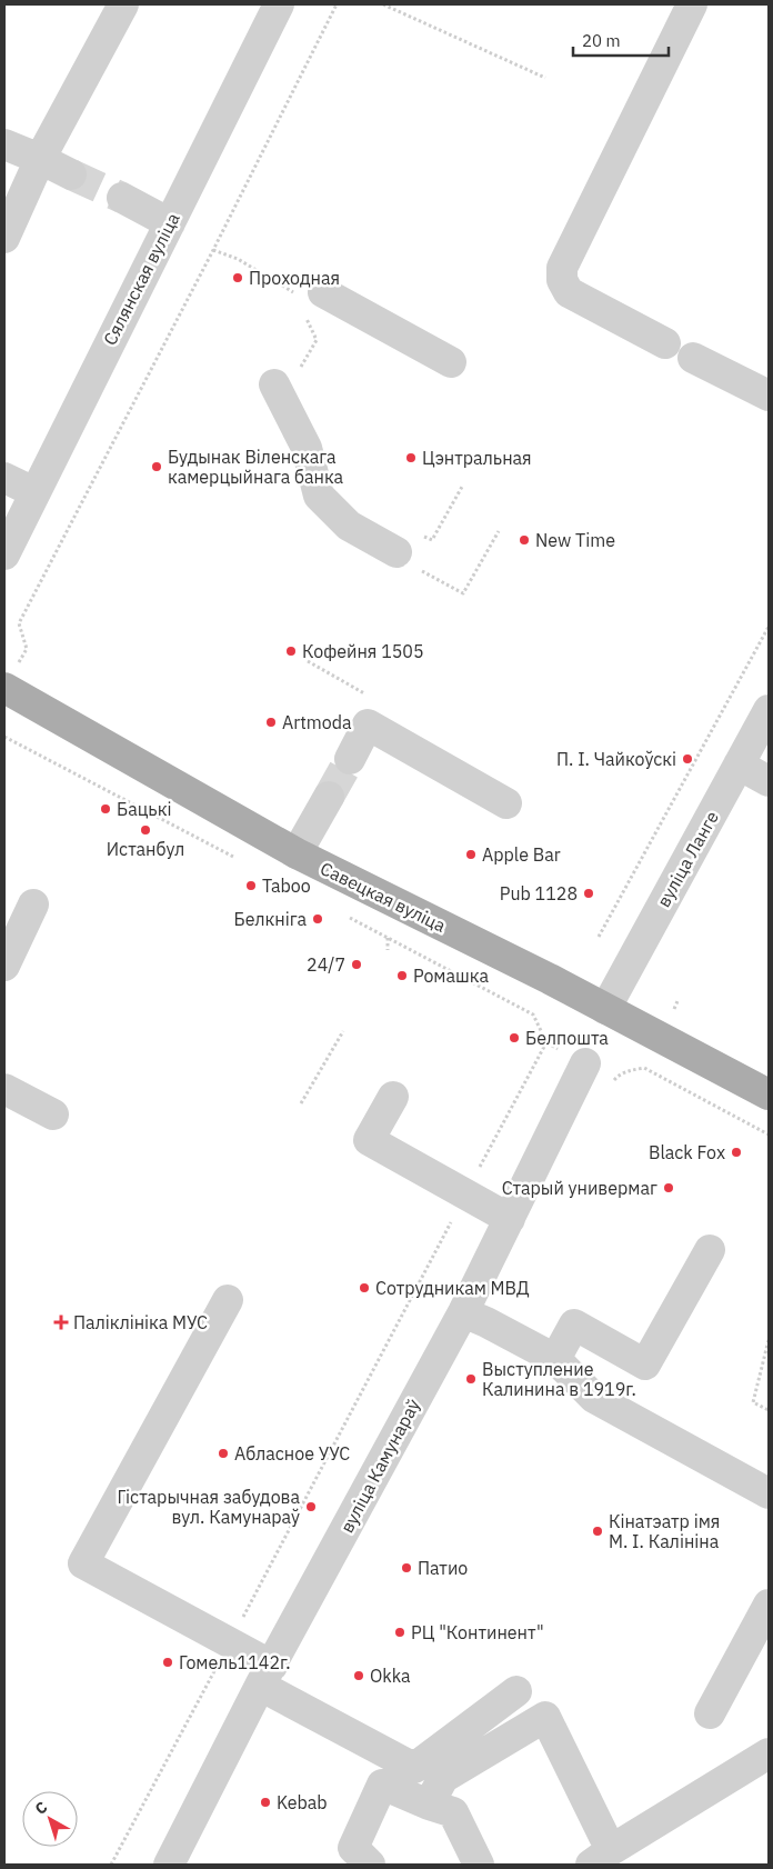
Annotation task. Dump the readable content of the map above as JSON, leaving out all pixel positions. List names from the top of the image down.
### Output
{
  "streets": {
    "main road": ["Савецкая вуліца"],
    "street": ["Сялянская вуліца", "вуліца Ланге", "вуліца Камунараў"]
  },
  "crossings": [
    ["вуліца Ланге", "Савецкая вуліца"]
  ],
  "places": {
    "other": [
      "Проходная",
      "Цэнтральная",
      "Будынак Віленскага камерцыйнага банка",
      "New Time",
      "Кофейня 1505",
      "Artmoda",
      "П. І. Чайкоўскі",
      "Бацькі",
      "Истанбул",
      "Apple Bar",
      "Taboo",
      "Pub 1128",
      "Белкніга",
      "24/7",
      "Ромашка",
      "Белпошта",
      "Black Fox",
      "Старый универмаг",
      "Сотрудникам МВД",
      "Выступление Калинина в 1919г.",
      "Абласное УУС",
      "Гістарычная забудова вул. Камунараў",
      "Кінатэатр імя М. І. Калініна",
      "Патио",
      "РЦ \"Континент\"",
      "Гомель1142г.",
      "Okka",
      "Kebab"
    ],
    "health": ["Паліклініка МУС"]
  },
  "scale_bar": "20 m",
  "north": "top left"
}
